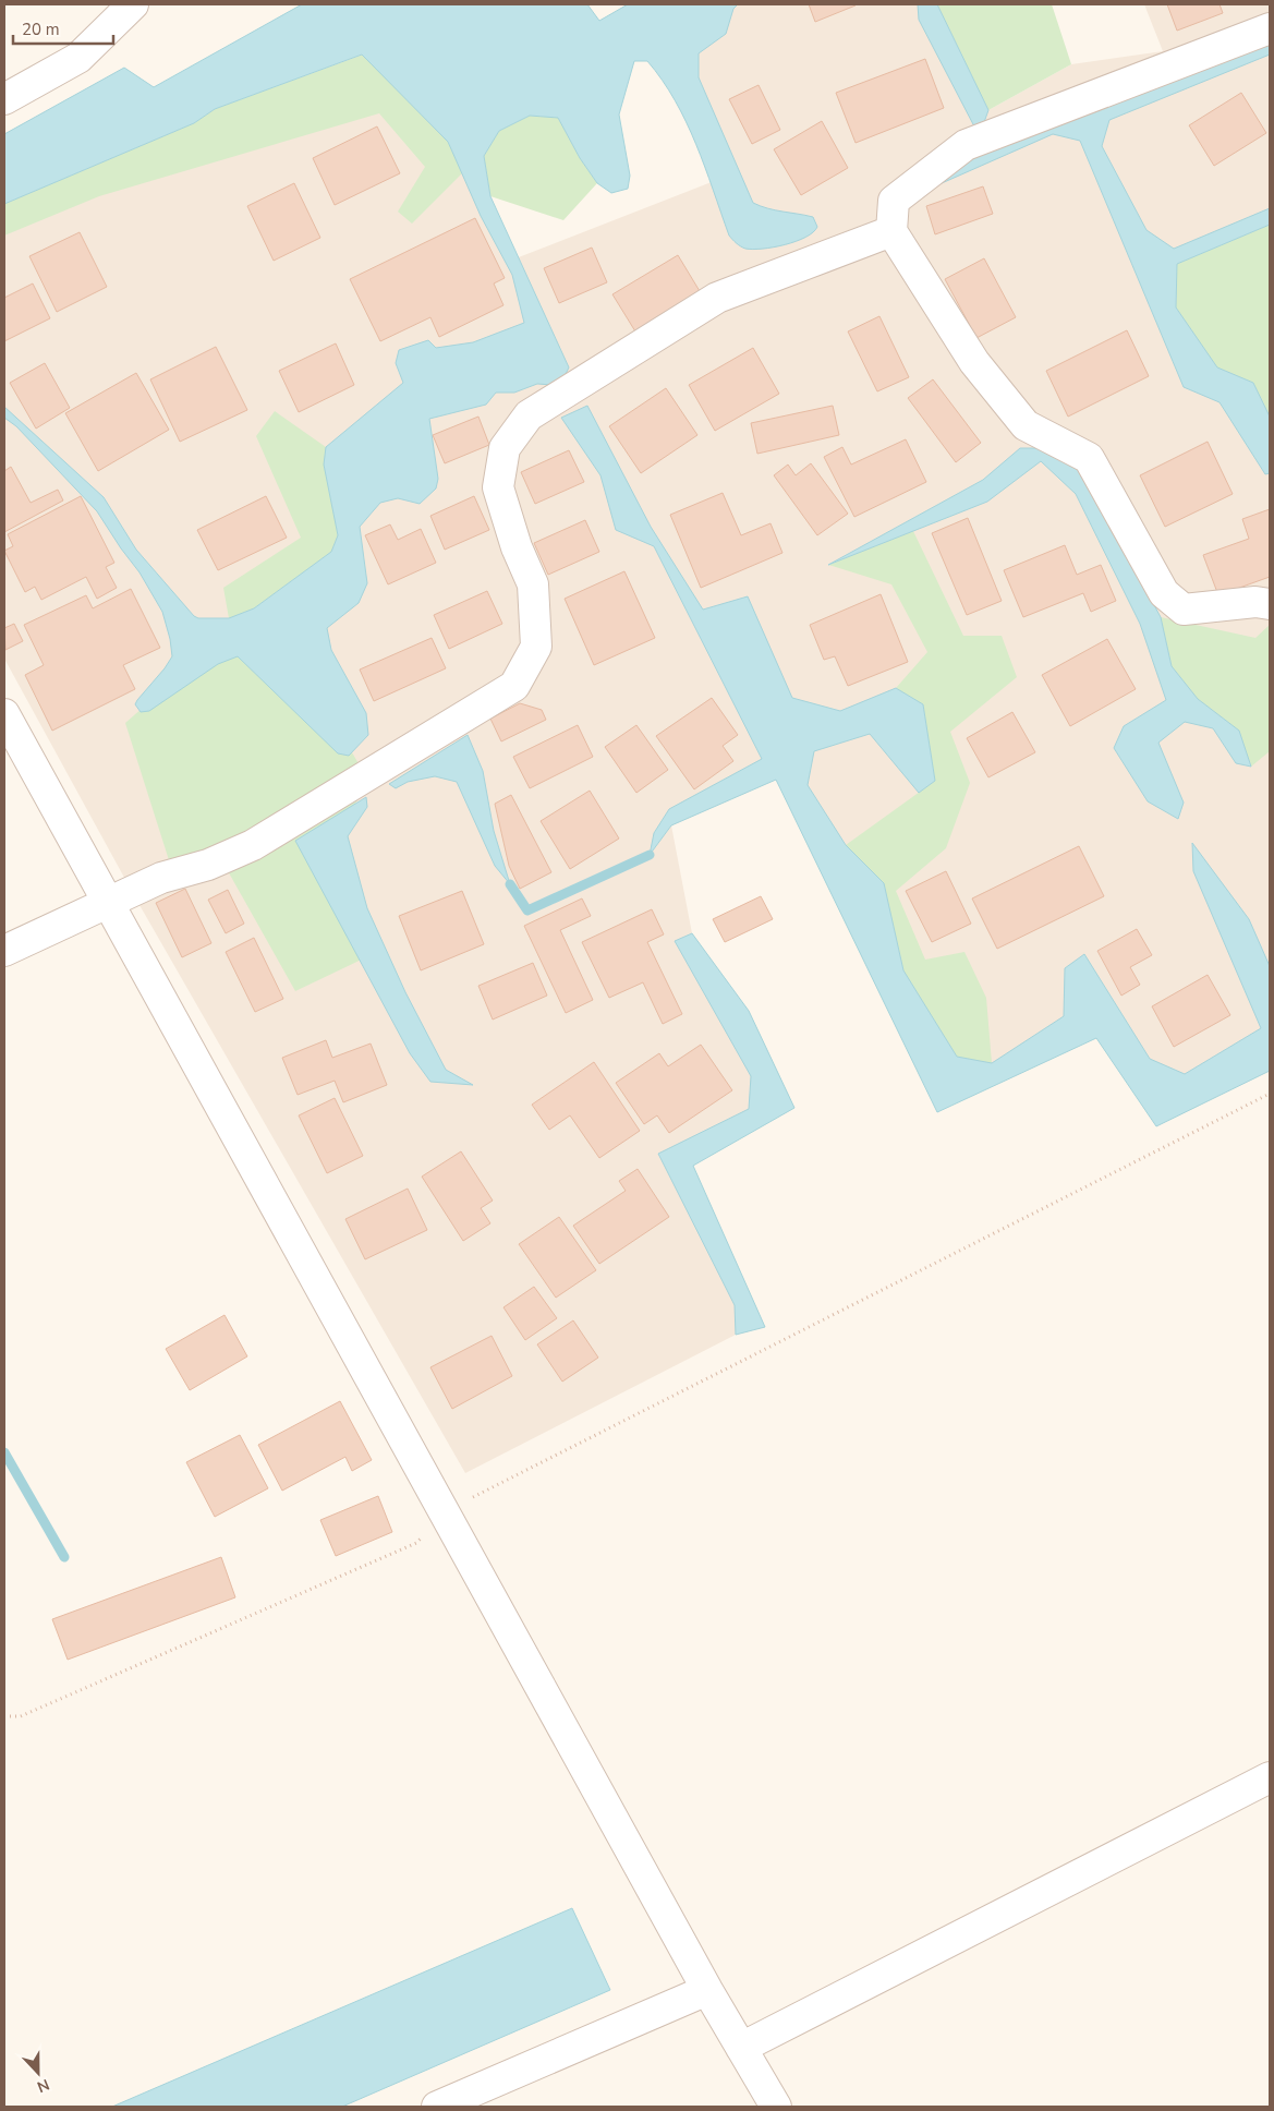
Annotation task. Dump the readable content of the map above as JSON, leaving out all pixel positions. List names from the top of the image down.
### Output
{
  "scale_bar": "20 m",
  "north": "bottom"
}
